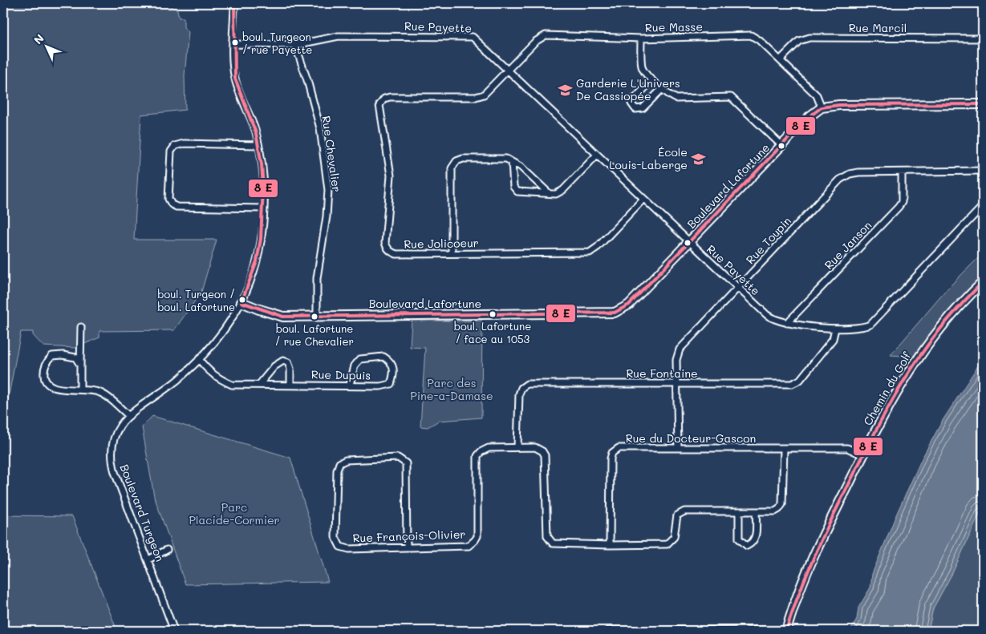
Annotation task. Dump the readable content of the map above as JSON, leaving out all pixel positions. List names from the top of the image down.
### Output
{
  "streets": {
    "street": [
      "Rue Payette",
      "Rue Masse",
      "Rue Marcil",
      "Rue Chevalier",
      "Boulevard Lafortune",
      "Rue Toupin",
      "Rue Jolicoeur",
      "Rue Janson",
      "Rue Fontaine",
      "Rue Dupuis",
      "Chemin du Golf",
      "Rue du Docteur-Gascon",
      "Boulevard Turgeon",
      "Rue François-Olivier"
    ]
  },
  "crossings": [
    ["Rue Payette", "Rue Masse"],
    ["Rue Payette", "Rue Chevalier"],
    ["Rue Payette", "Boulevard Lafortune"],
    ["Rue Payette", "Rue Toupin"],
    ["Rue Payette", "Rue Jolicoeur"],
    ["Rue Payette", "Rue Janson"],
    ["Rue Payette", "Rue Fontaine"],
    ["Rue Payette", "Boulevard Turgeon"],
    ["Rue Masse", "Rue Marcil"],
    ["Rue Masse", "Boulevard Lafortune"],
    ["Rue Masse", "Rue Jolicoeur"],
    ["Rue Chevalier", "Boulevard Lafortune"],
    ["Boulevard Lafortune", "Boulevard Turgeon"],
    ["Rue Toupin", "Rue Janson"],
    ["Rue Toupin", "Rue Fontaine"],
    ["Rue Toupin", "Rue du Docteur-Gascon"],
    ["Rue Fontaine", "Rue François-Olivier"],
    ["Rue Dupuis", "Boulevard Turgeon"],
    ["Chemin du Golf", "Rue du Docteur-Gascon"],
    ["Rue du Docteur-Gascon", "Rue François-Olivier"]
  ],
  "parks": ["Parc des Pine-a-Damase", "Parc Placide-Cormier"],
  "places": {
    "other": [
      "boul. Turgeon / rue Payette",
      "boul. Turgeon / boul. Lafortune",
      "boul. Lafortune / face au 1053",
      "boul. Lafortune / rue Chevalier"
    ],
    "school or university": ["Garderie L'Univers De Cassiopée", "École Louis-Laberge"]
  },
  "north": "top left"
}
